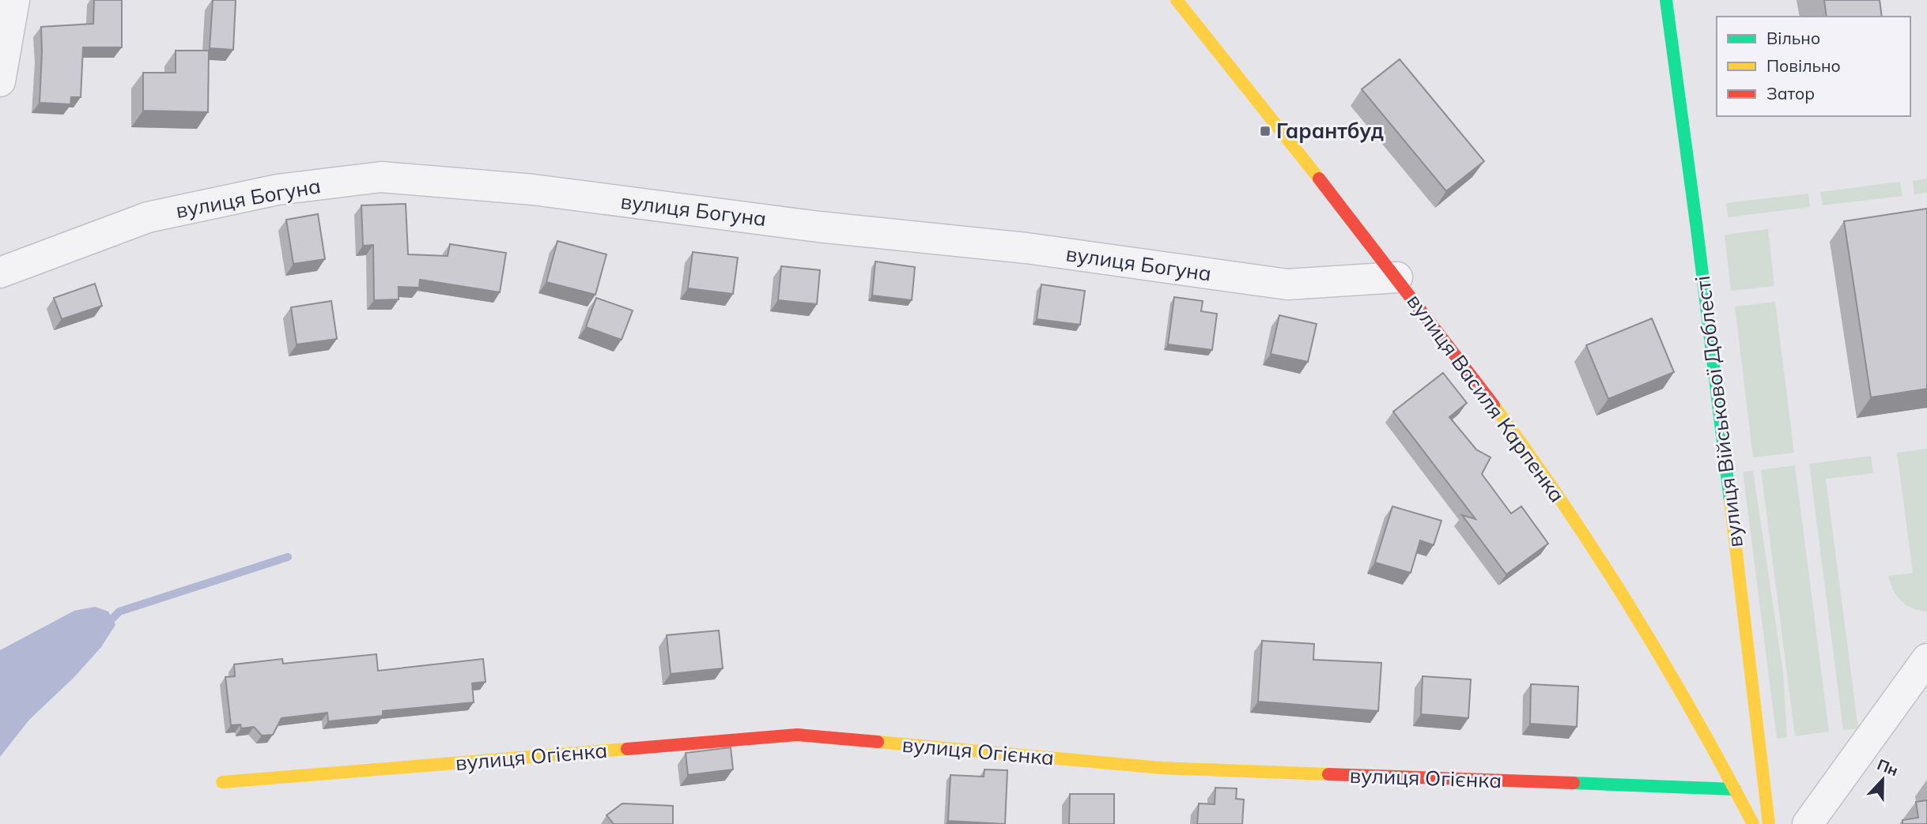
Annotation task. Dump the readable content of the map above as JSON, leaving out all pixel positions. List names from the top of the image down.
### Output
{
  "streets": {
    "street": [
      "вулиця Богуна",
      "вулиця Василя Карпенка",
      "вулиця Військової Доблесті",
      "вулиця Огієнка"
    ]
  },
  "crossings": [
    ["вулиця Богуна", "вулиця Василя Карпенка"],
    ["вулиця Василя Карпенка", "вулиця Огієнка"]
  ],
  "places": {
    "transit": ["Гарантбуд"]
  },
  "legend": ["Вільно", "Повільно", "Затор"],
  "north": "top"
}
